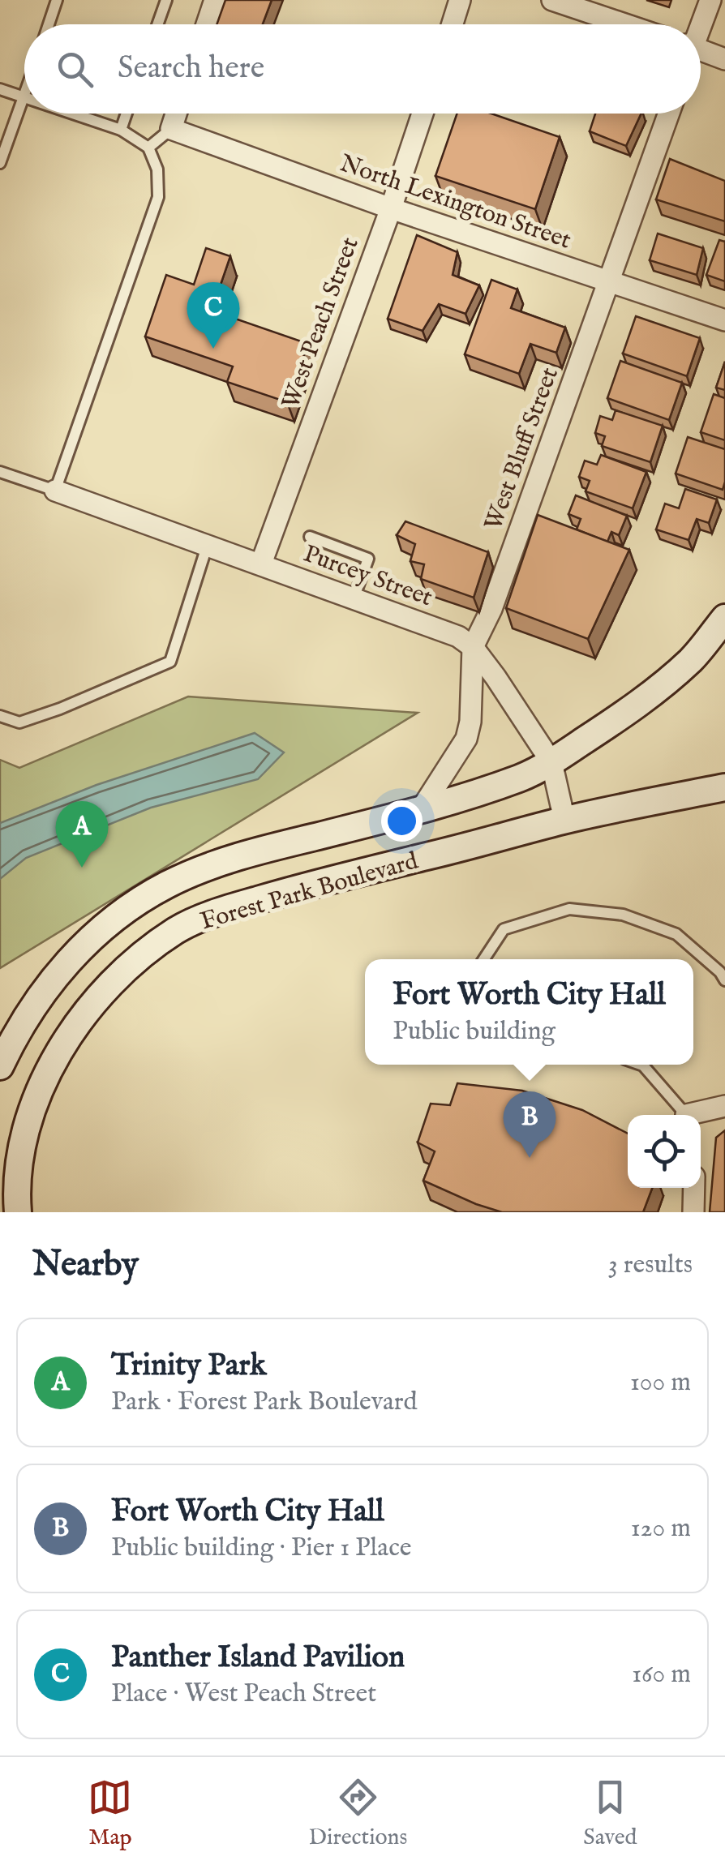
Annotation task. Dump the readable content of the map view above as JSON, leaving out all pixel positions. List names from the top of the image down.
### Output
{
  "streets": {
    "main road": ["Forest Park Boulevard"],
    "street": [
      "North Lexington Street",
      "West Peach Street",
      "West Bluff Street",
      "Purcey Street"
    ]
  },
  "crossings": [
    ["North Lexington Street", "West Peach Street"],
    ["North Lexington Street", "West Bluff Street"],
    ["West Peach Street", "Purcey Street"],
    ["West Bluff Street", "Purcey Street"],
    ["West Bluff Street", "Forest Park Boulevard"],
    ["Purcey Street", "Forest Park Boulevard"]
  ],
  "page": {
    "search": "Search here",
    "pins": ["C", "A", "B"],
    "popup": ["Fort Worth City Hall", "Public building"],
    "heading": ["Nearby", "3 results"],
    "list": [
      {
        "mark": "A",
        "name": "Trinity Park",
        "note": "Park · Forest Park Boulevard",
        "value": "100 m"
      },
      {
        "mark": "B",
        "name": "Fort Worth City Hall",
        "note": "Public building · Pier 1 Place",
        "value": "120 m"
      },
      {
        "mark": "C",
        "name": "Panther Island Pavilion",
        "note": "Place · West Peach Street",
        "value": "160 m"
      }
    ],
    "nav": ["Map", "Directions", "Saved"]
  }
}
